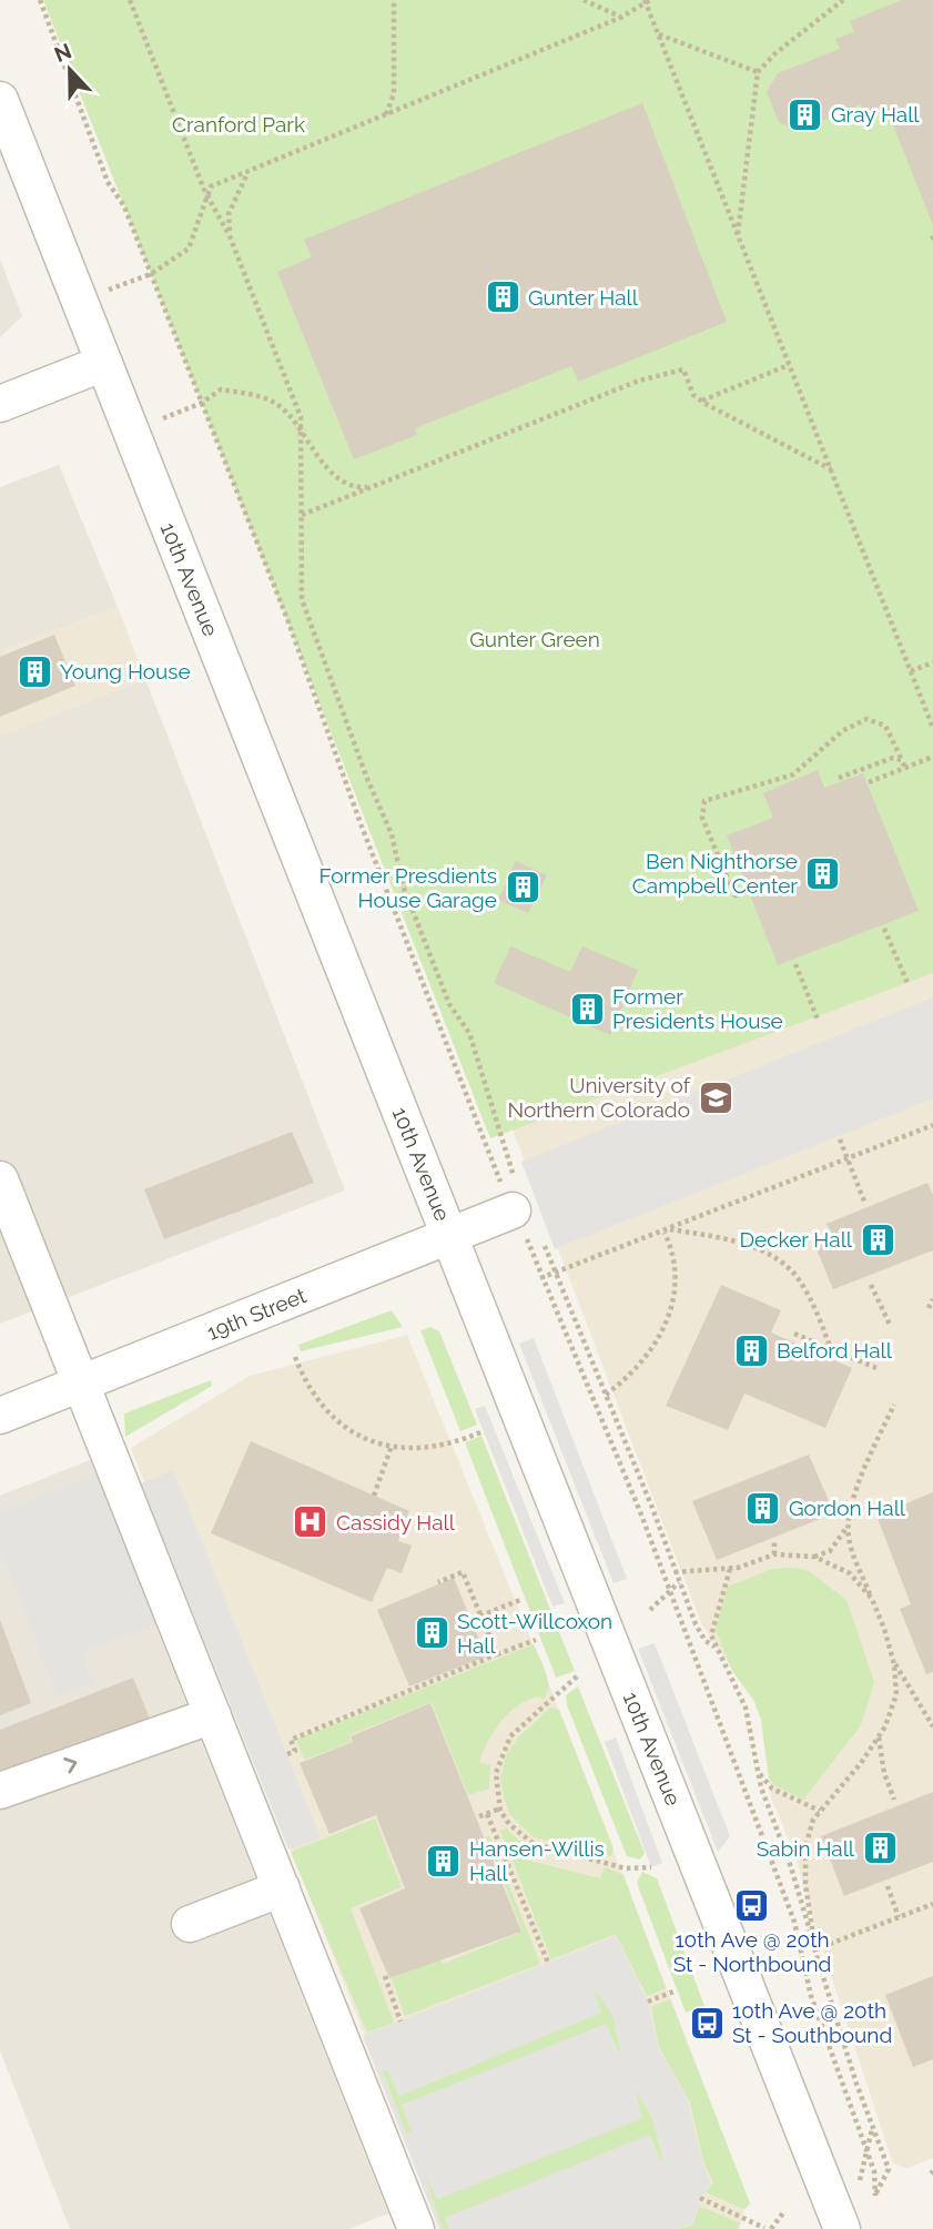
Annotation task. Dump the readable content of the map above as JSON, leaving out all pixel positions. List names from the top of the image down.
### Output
{
  "streets": {
    "street": ["10th Avenue", "19th Street"]
  },
  "crossings": [
    ["10th Avenue", "19th Street"]
  ],
  "parks": ["Cranford Park", "Gunter Green"],
  "places": {
    "building": [
      "Gray Hall",
      "Gunter Hall",
      "Young House",
      "Ben Nighthorse Campbell Center",
      "Former Presdients House Garage",
      "Former Presidents House",
      "Decker Hall",
      "Belford Hall",
      "Gordon Hall",
      "Scott-Willcoxon Hall",
      "Sabin Hall",
      "Hansen-Willis Hall"
    ],
    "school or university": ["University of Northern Colorado"],
    "hospital": ["Cassidy Hall"],
    "bus stop": ["10th Ave @ 20th St - Northbound", "10th Ave @ 20th St - Southbound"]
  },
  "north": "top"
}
